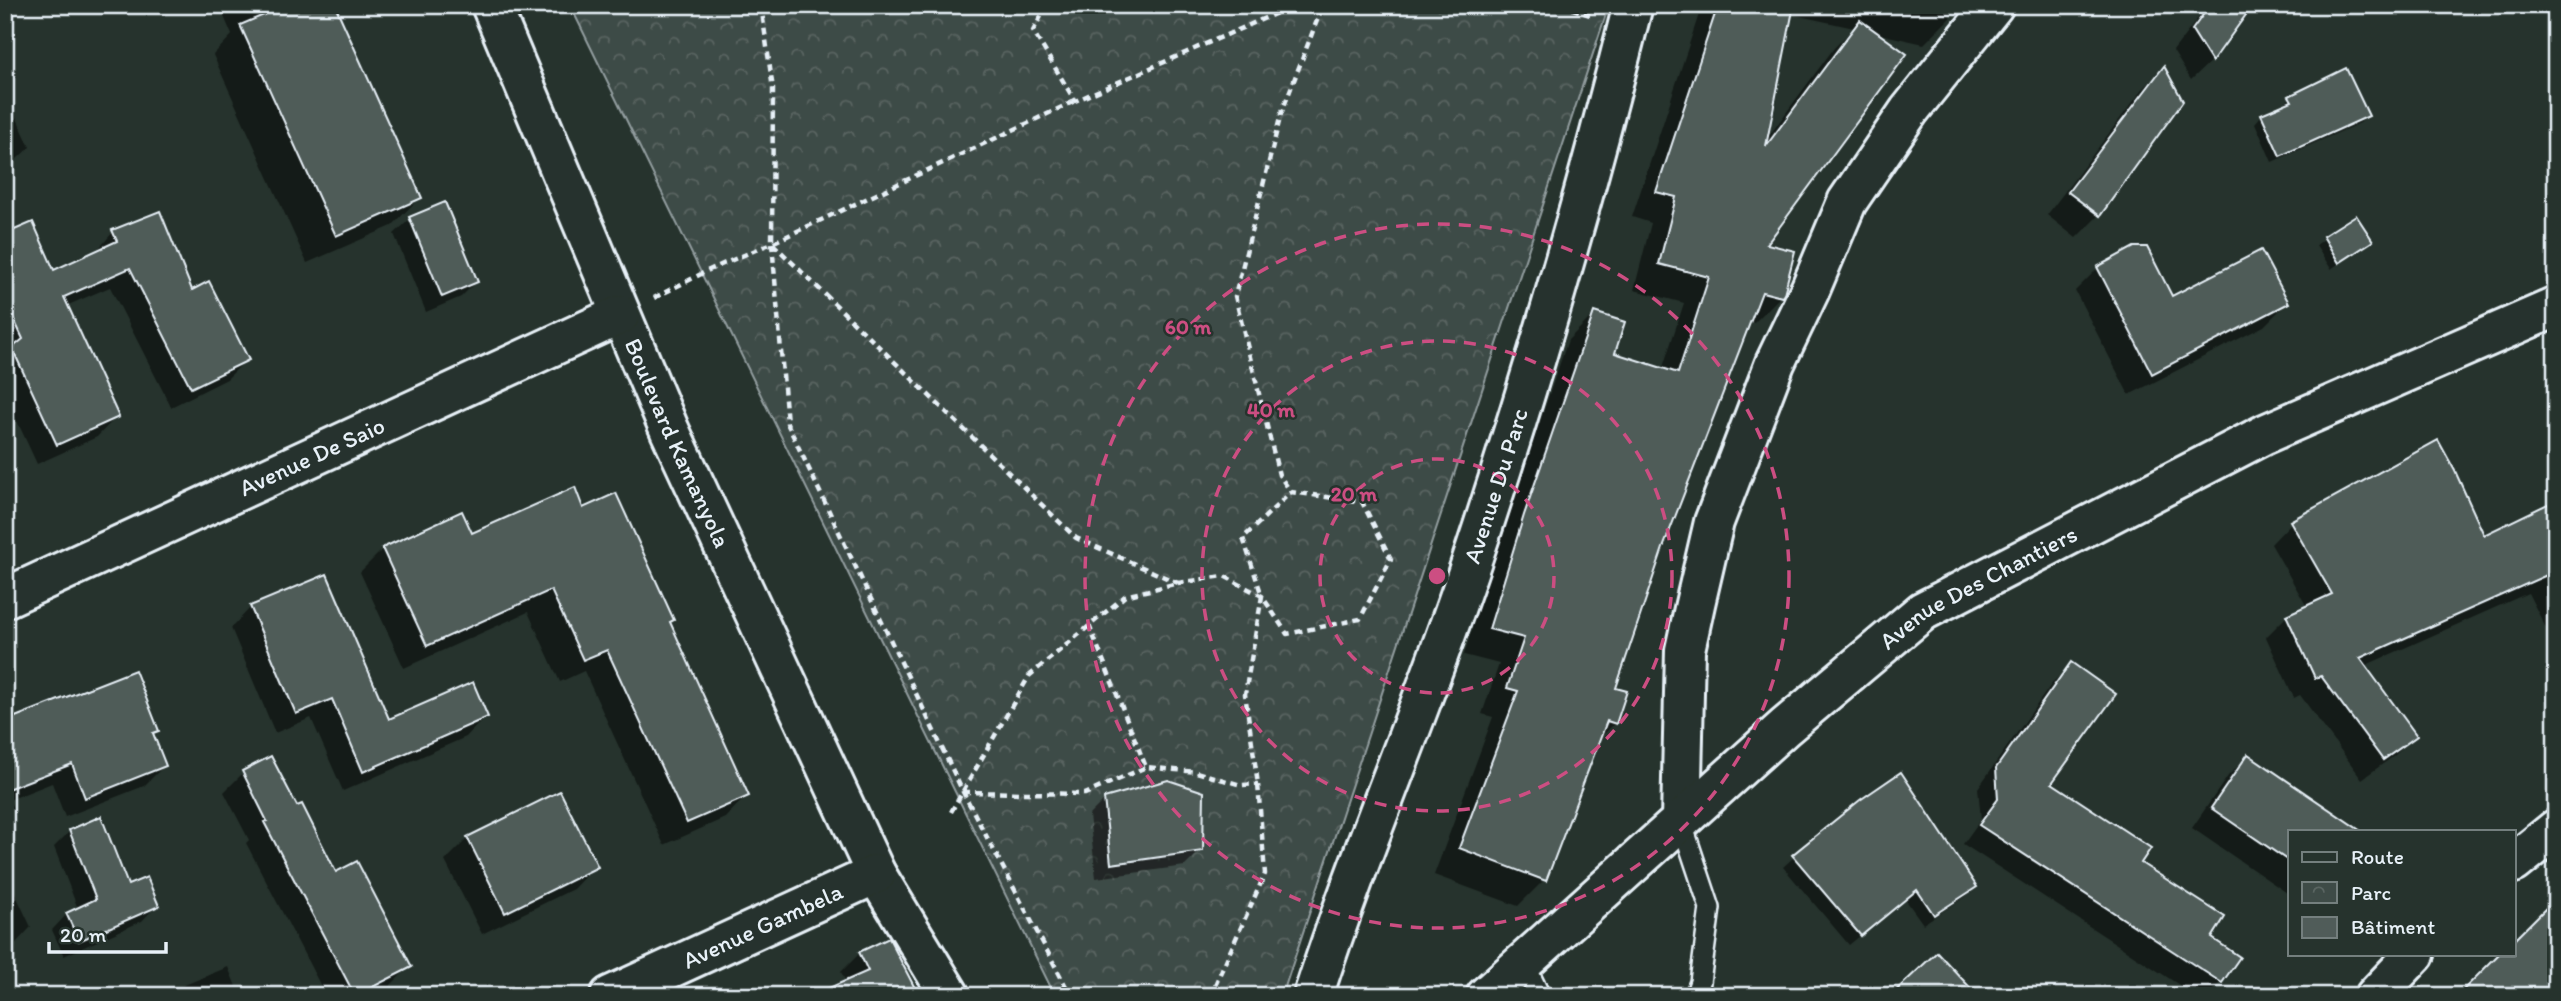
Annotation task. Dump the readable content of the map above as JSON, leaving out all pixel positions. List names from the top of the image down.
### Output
{
  "streets": {
    "street": [
      "Boulevard Kamanyola",
      "Avenue De Saio",
      "Avenue Du Parc",
      "Avenue Des Chantiers",
      "Avenue Gambela"
    ]
  },
  "crossings": [
    ["Boulevard Kamanyola", "Avenue De Saio"],
    ["Boulevard Kamanyola", "Avenue Gambela"]
  ],
  "legend": ["Route", "Parc", "Bâtiment"],
  "scale_bar": "20 m",
  "rings": ["60 m", "40 m", "20 m"]
}
